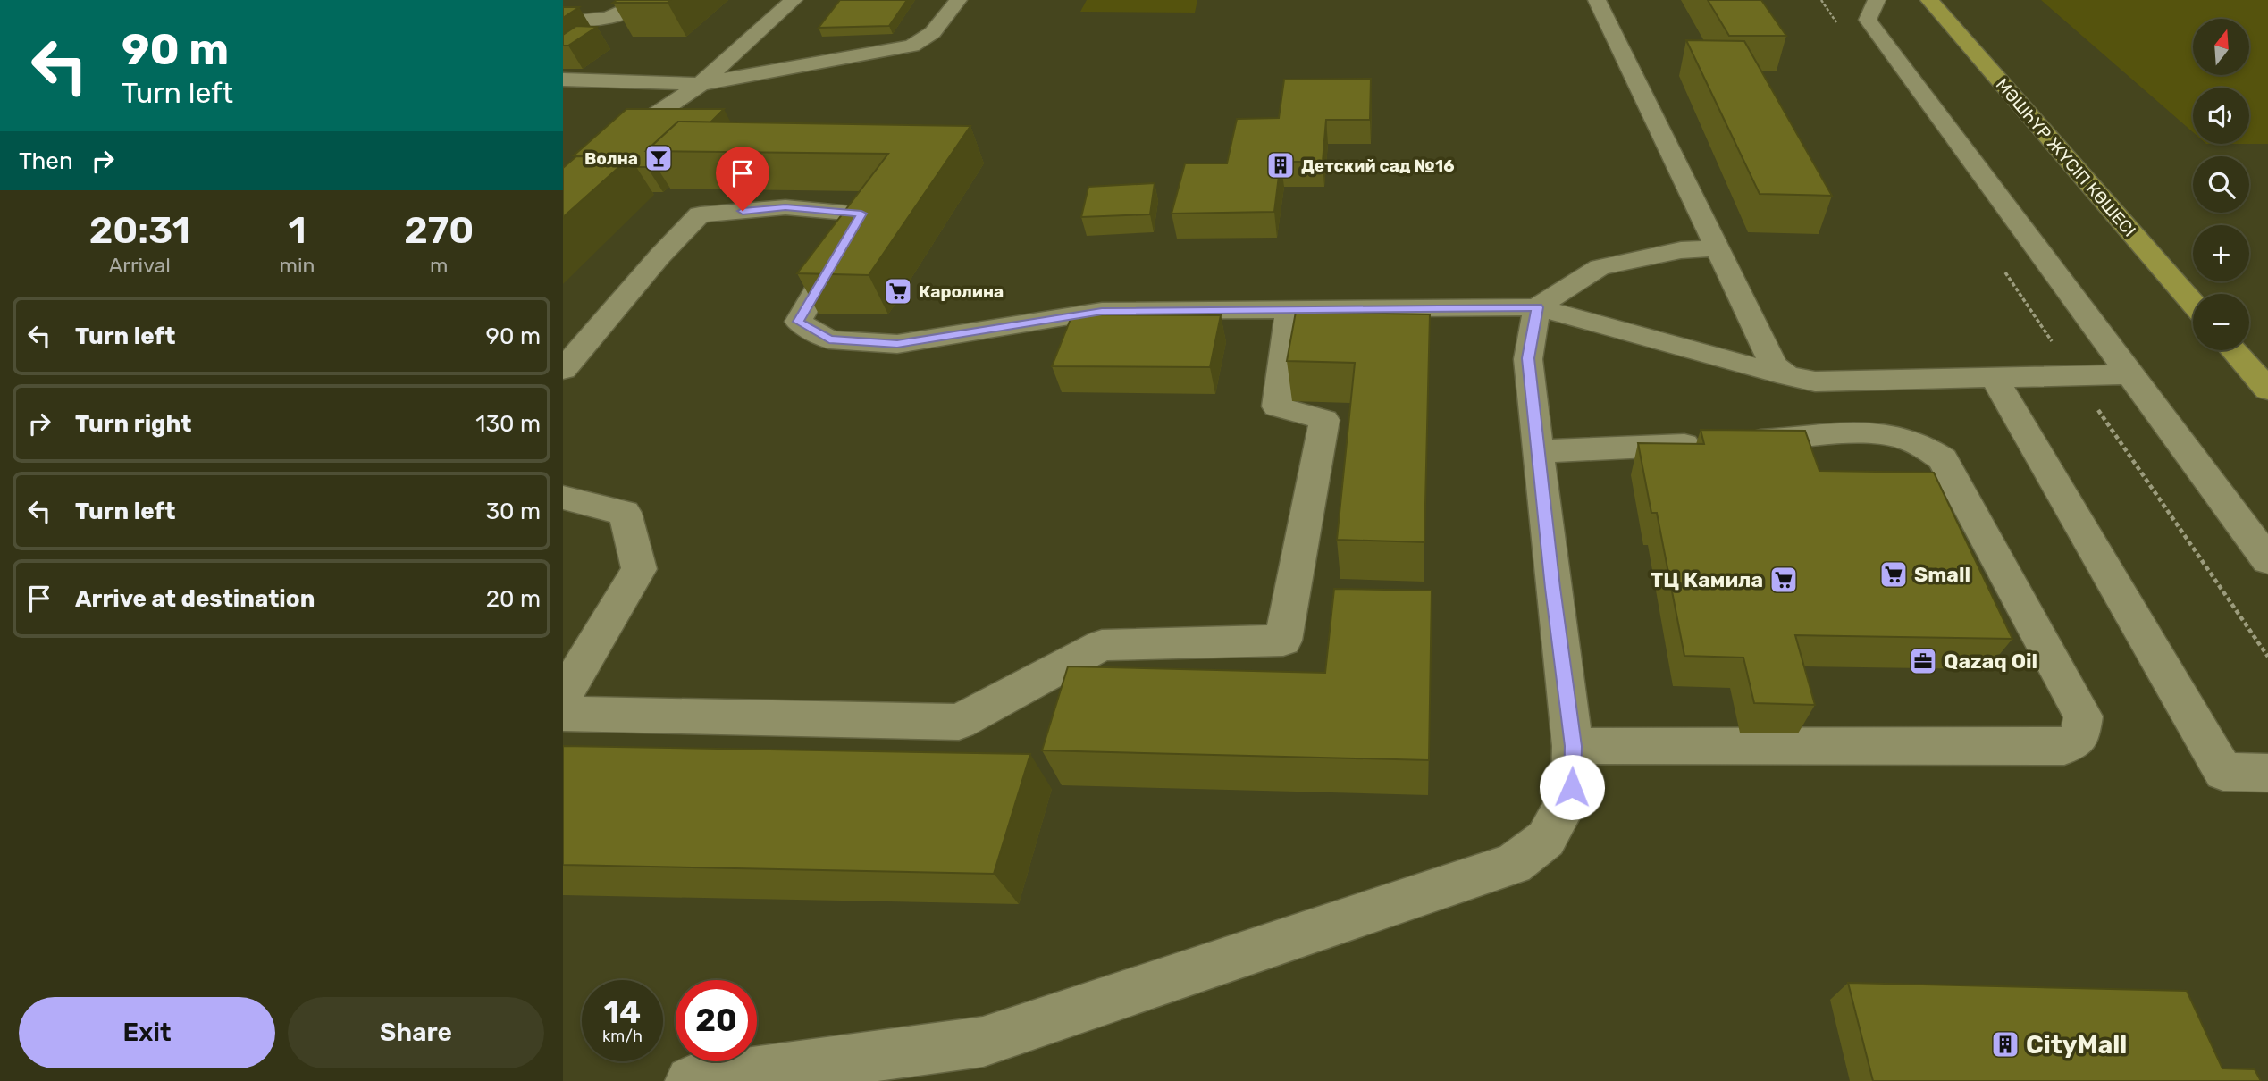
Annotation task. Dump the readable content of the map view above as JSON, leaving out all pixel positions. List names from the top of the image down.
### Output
{
  "streets": {
    "main road": ["МӘШҺҮР ЖҮСІП КӨШЕСІ"]
  },
  "places": {
    "bar": ["Волна"],
    "building": ["Детский сад №16", "CityMall"],
    "supermarket": ["Каролина", "Small", "ТЦ Камила"],
    "office": ["Qazaq Oil"]
  },
  "north": "top",
  "page": {
    "turn": ["90 m", "Turn left"],
    "map_buttons": ["+", "−"],
    "then": "Then",
    "eta": [
      "20:31",
      "Arrival",
      "1",
      "min",
      "270",
      "m"
    ],
    "list": [
      {
        "name": "Turn left",
        "value": "90 m"
      },
      {
        "name": "Turn right",
        "value": "130 m"
      },
      {
        "name": "Turn left",
        "value": "30 m"
      },
      {
        "name": "Arrive at destination",
        "value": "20 m"
      }
    ],
    "speed": "14 km/h",
    "limit": "20",
    "buttons": ["Exit", "Share"]
  }
}
